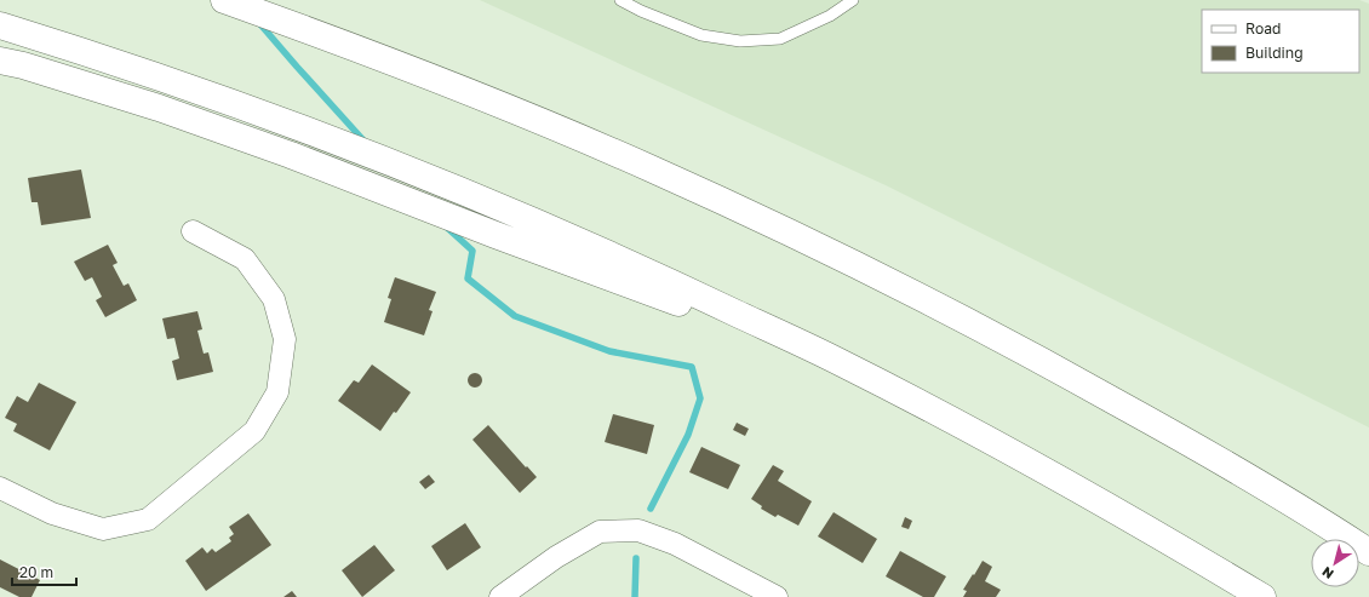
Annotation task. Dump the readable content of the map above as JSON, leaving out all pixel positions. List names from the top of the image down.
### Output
{
  "legend": ["Road", "Building"],
  "scale_bar": "20 m",
  "north": "bottom left"
}
